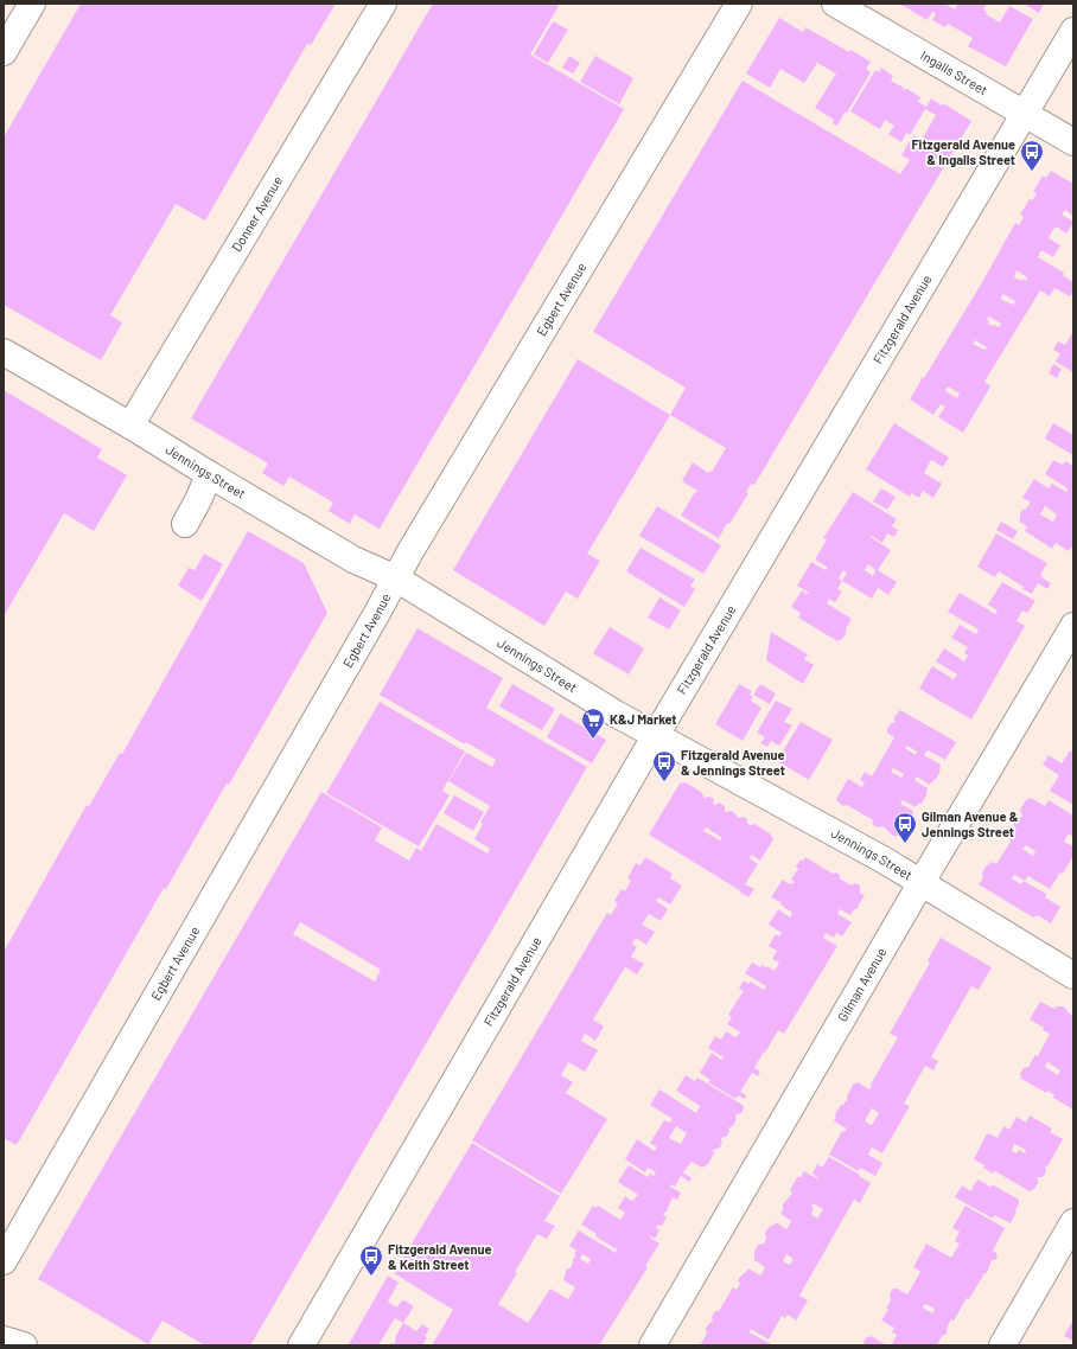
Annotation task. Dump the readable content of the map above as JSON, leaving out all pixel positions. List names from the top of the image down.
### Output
{
  "streets": {
    "street": [
      "Ingalls Street",
      "Donner Avenue",
      "Egbert Avenue",
      "Fitzgerald Avenue",
      "Jennings Street",
      "Gilman Avenue"
    ]
  },
  "crossings": [
    ["Ingalls Street", "Fitzgerald Avenue"],
    ["Donner Avenue", "Jennings Street"],
    ["Egbert Avenue", "Jennings Street"],
    ["Fitzgerald Avenue", "Jennings Street"],
    ["Jennings Street", "Gilman Avenue"]
  ],
  "places": {
    "bus stop": [
      "Fitzgerald Avenue & Ingalls Street",
      "Fitzgerald Avenue & Jennings Street",
      "Gilman Avenue & Jennings Street",
      "Fitzgerald Avenue & Keith Street"
    ],
    "supermarket": ["K&J Market"]
  }
}
